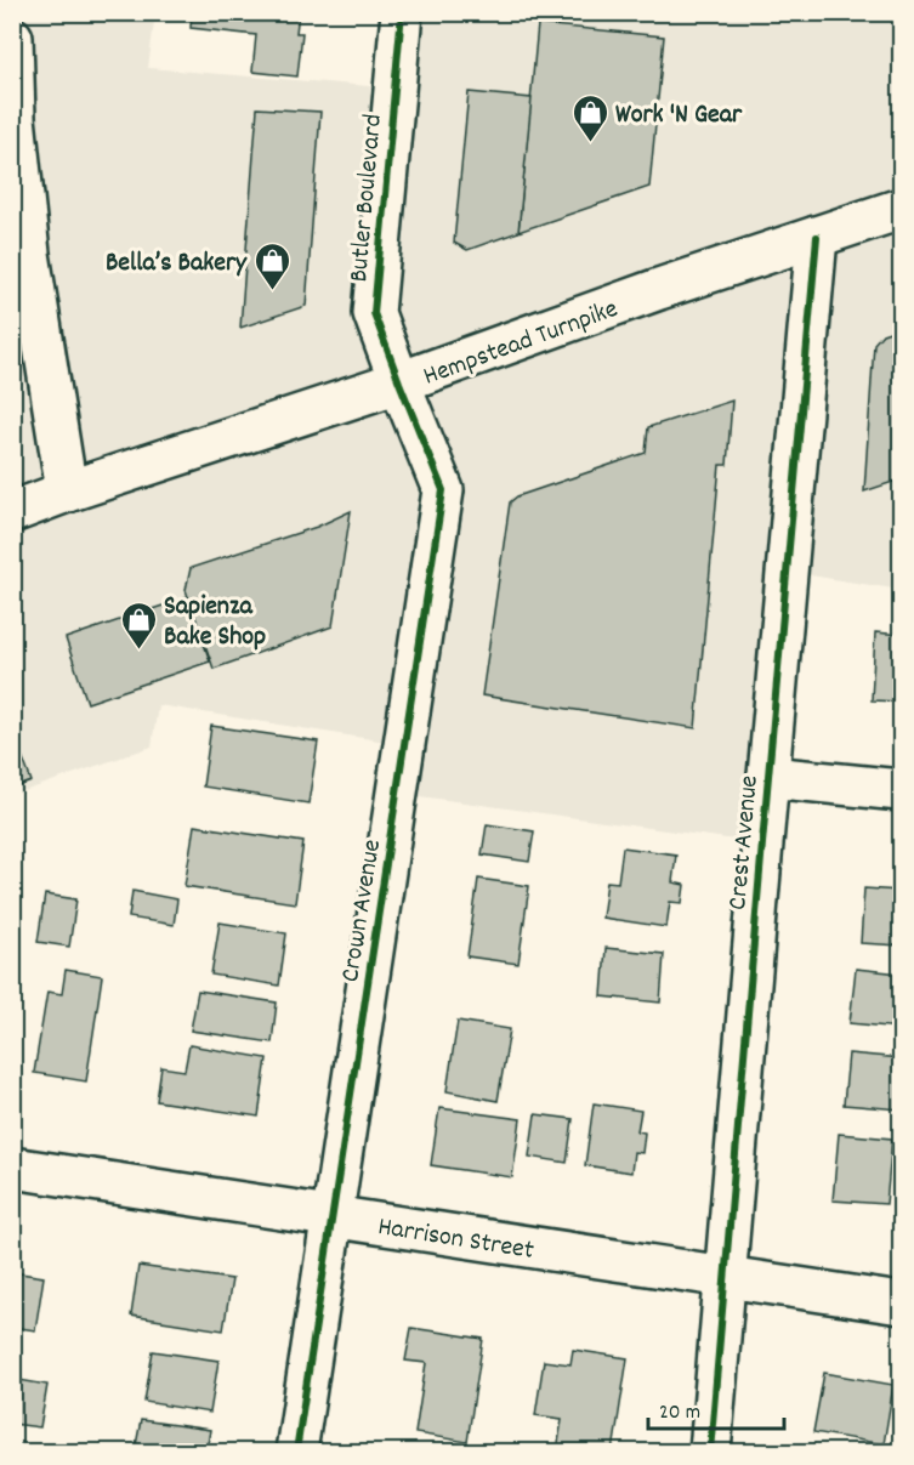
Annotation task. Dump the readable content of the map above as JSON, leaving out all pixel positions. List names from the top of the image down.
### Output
{
  "streets": {
    "street": [
      "Butler Boulevard",
      "Hempstead Turnpike",
      "Crest Avenue",
      "Crown Avenue",
      "Harrison Street"
    ]
  },
  "crossings": [
    ["Butler Boulevard", "Hempstead Turnpike"],
    ["Butler Boulevard", "Crown Avenue"],
    ["Hempstead Turnpike", "Crest Avenue"],
    ["Hempstead Turnpike", "Crown Avenue"],
    ["Crest Avenue", "Harrison Street"],
    ["Crown Avenue", "Harrison Street"]
  ],
  "places": {
    "shop": ["Work 'N Gear", "Bella’s Bakery", "Sapienza Bake Shop"]
  },
  "scale_bar": "20 m"
}
